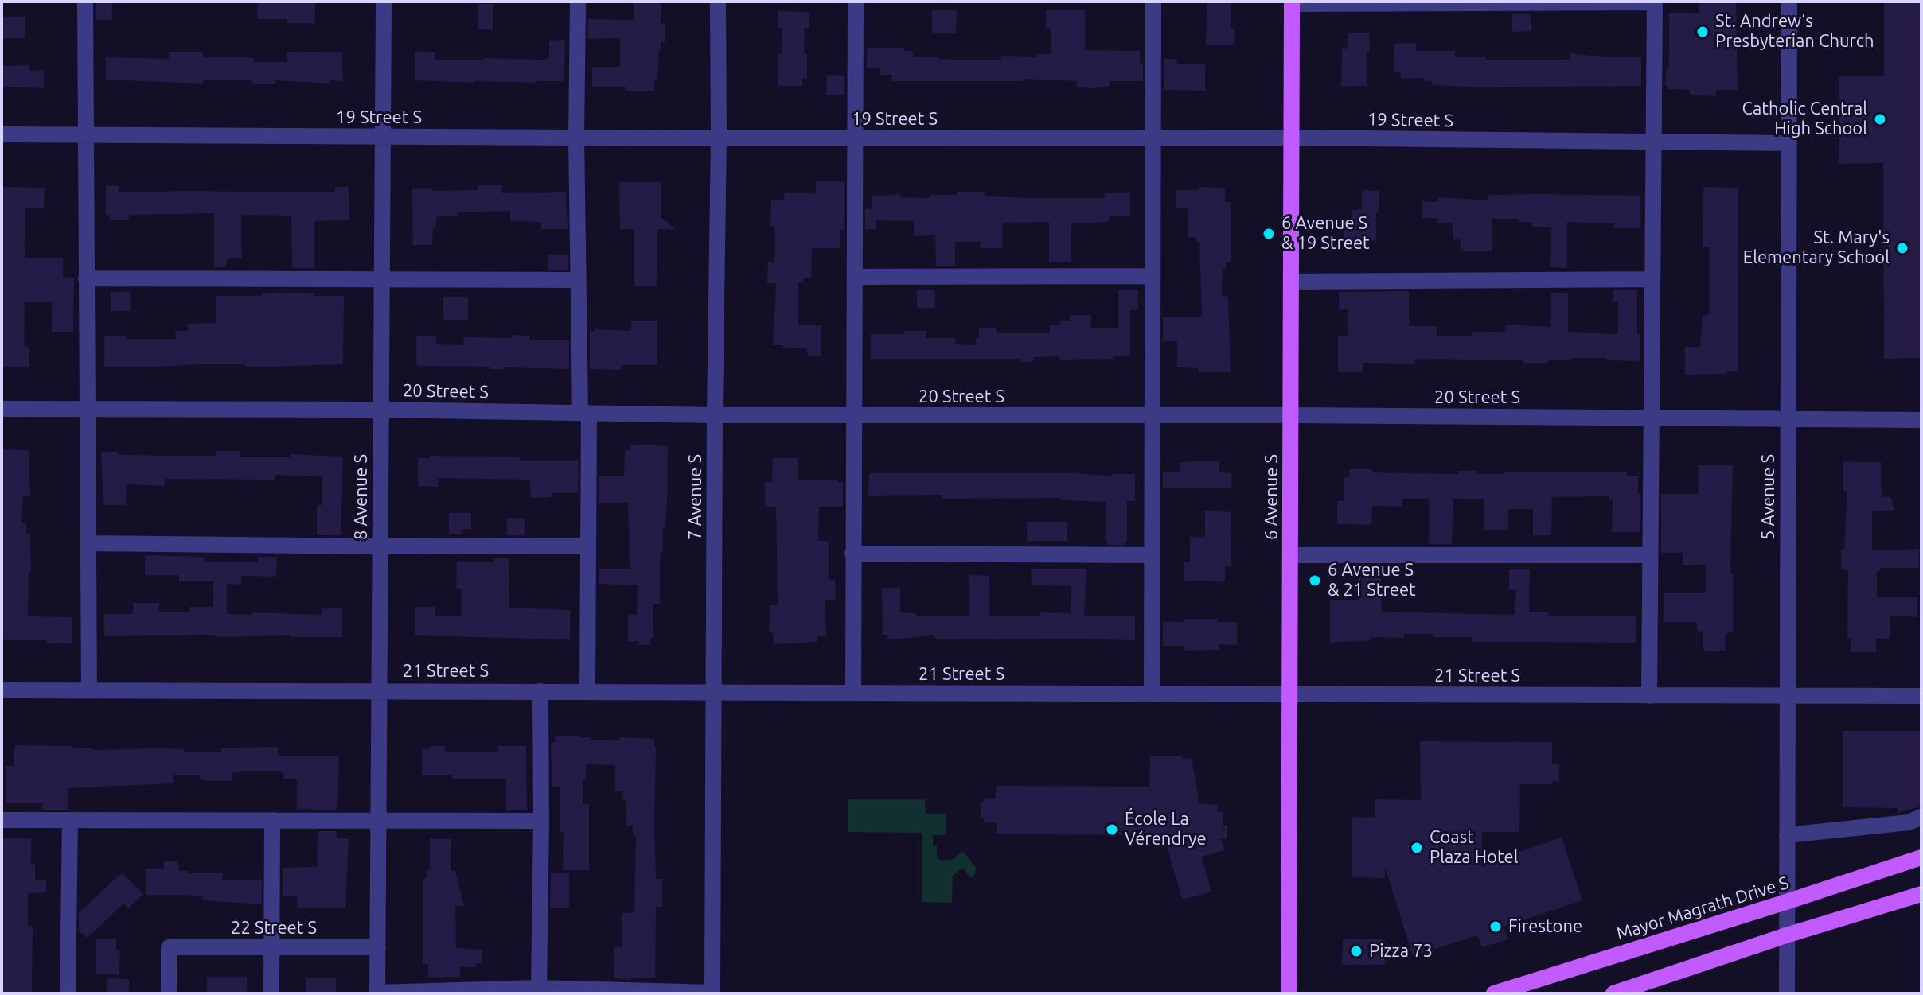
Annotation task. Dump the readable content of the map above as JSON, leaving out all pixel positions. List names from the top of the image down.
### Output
{
  "streets": {
    "main road": ["6 Avenue S", "Mayor Magrath Drive S"],
    "street": [
      "19 Street S",
      "20 Street S",
      "8 Avenue S",
      "7 Avenue S",
      "5 Avenue S",
      "21 Street S",
      "22 Street S"
    ]
  },
  "crossings": [
    ["19 Street S", "8 Avenue S"],
    ["19 Street S", "7 Avenue S"],
    ["19 Street S", "6 Avenue S"],
    ["19 Street S", "5 Avenue S"],
    ["20 Street S", "8 Avenue S"],
    ["20 Street S", "7 Avenue S"],
    ["20 Street S", "6 Avenue S"],
    ["20 Street S", "5 Avenue S"],
    ["8 Avenue S", "21 Street S"],
    ["8 Avenue S", "22 Street S"],
    ["7 Avenue S", "21 Street S"],
    ["6 Avenue S", "21 Street S"],
    ["5 Avenue S", "21 Street S"],
    ["5 Avenue S", "Mayor Magrath Drive S"]
  ],
  "places": [
    "St. Andrew’s Presbyterian Church",
    "Catholic Central High School",
    "6 Avenue S & 19 Street",
    "St. Mary's Elementary School",
    "6 Avenue S & 21 Street",
    "École La Vérendrye",
    "Coast Plaza Hotel",
    "Firestone",
    "Pizza 73"
  ]
}
